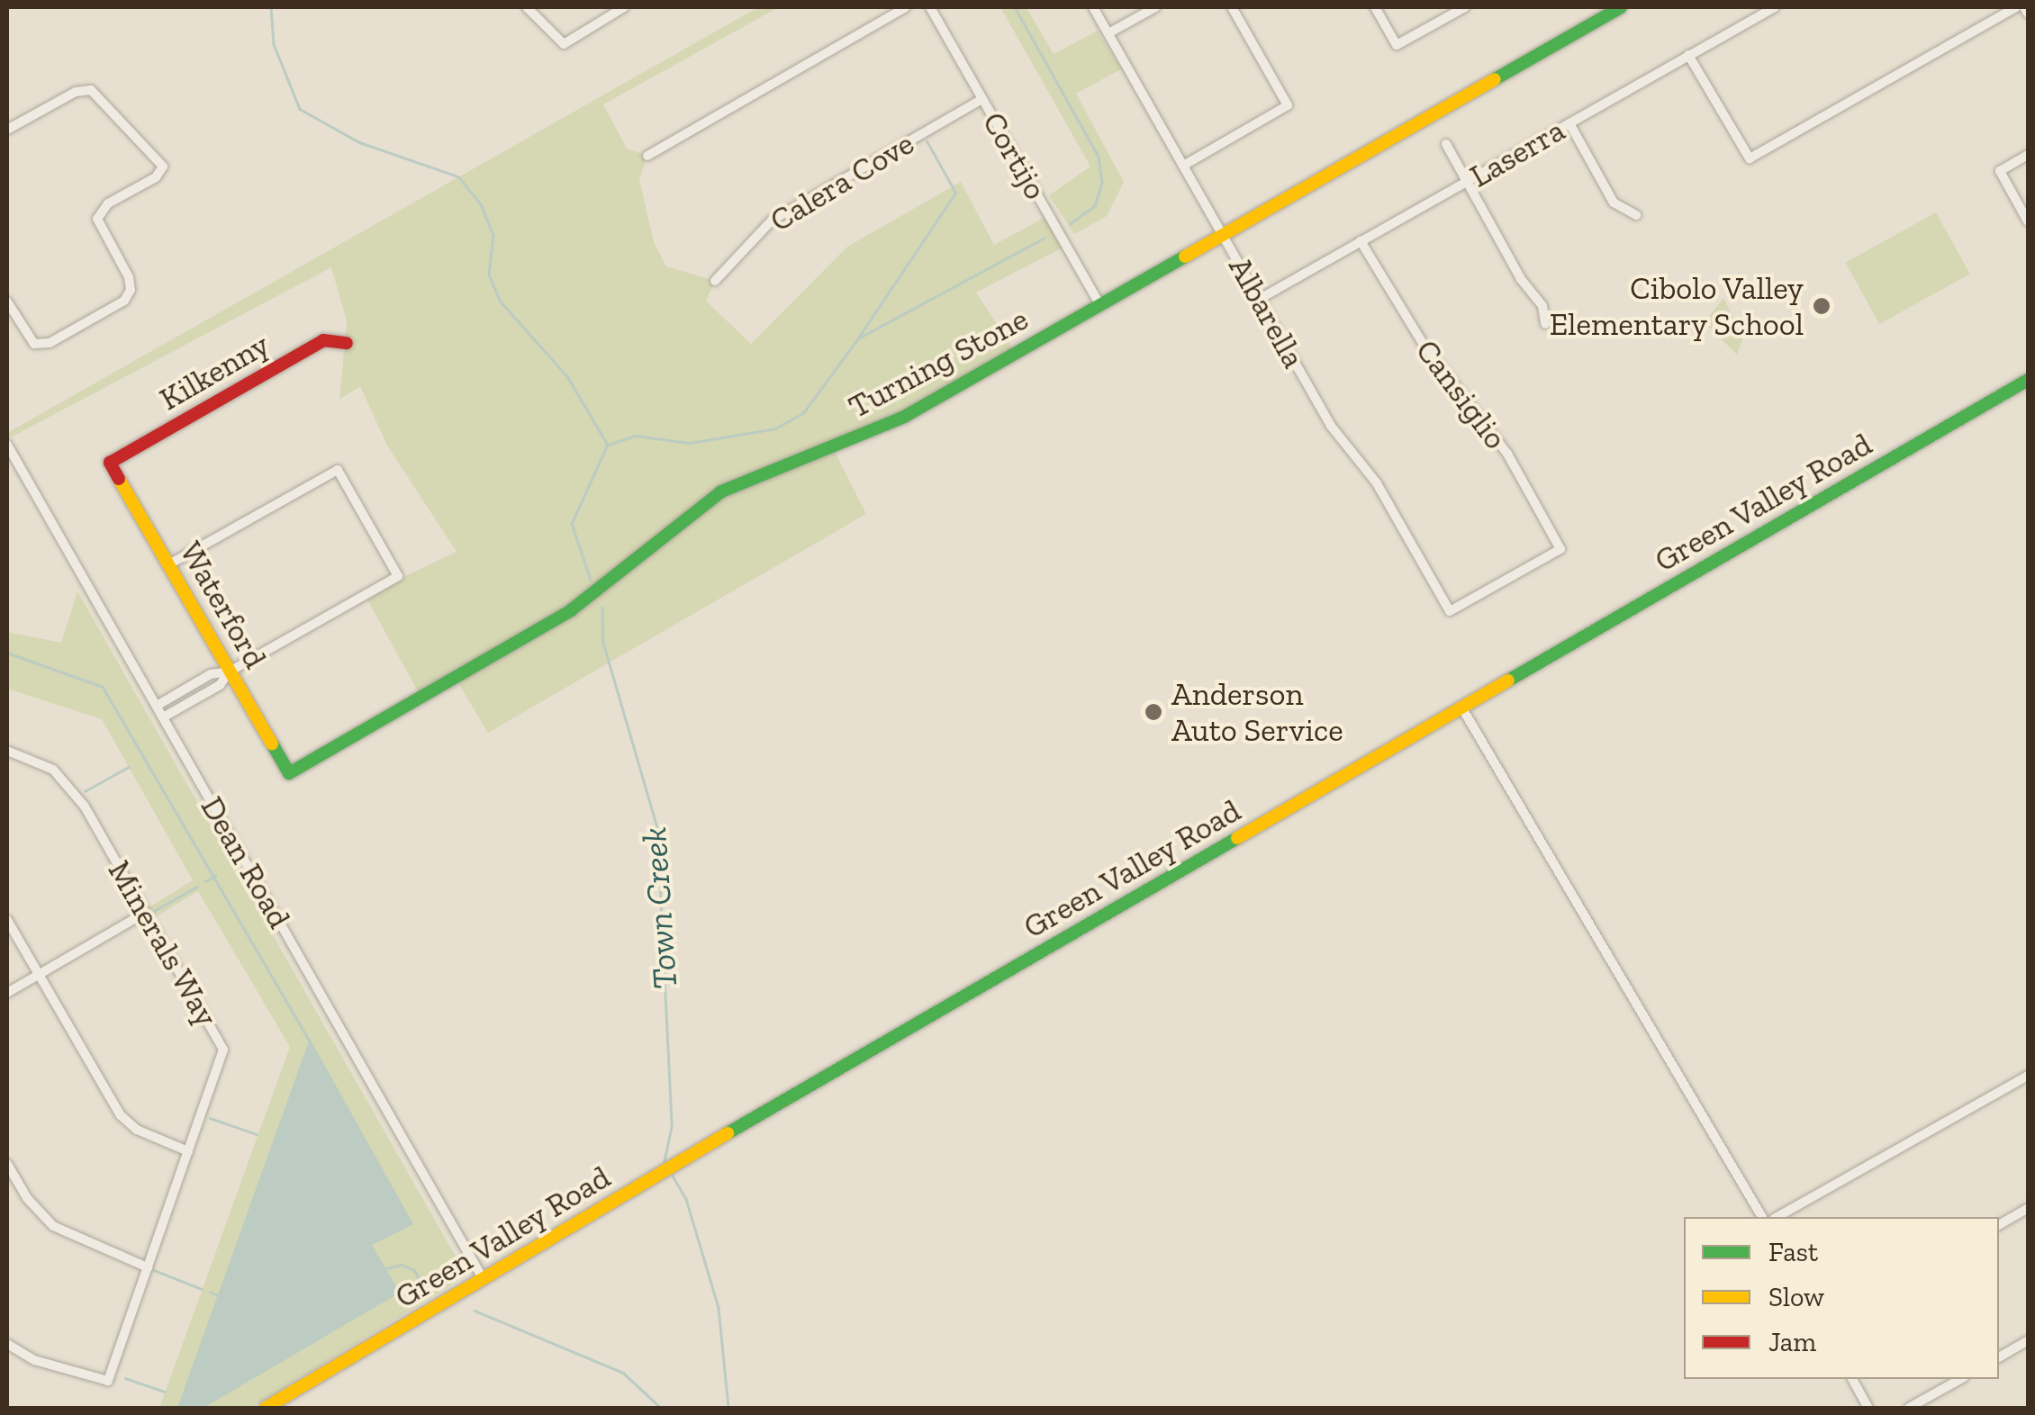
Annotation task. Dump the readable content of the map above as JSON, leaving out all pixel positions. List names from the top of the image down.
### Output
{
  "streets": {
    "street": [
      "Laserra",
      "Cortijo",
      "Calera Cove",
      "Albarella",
      "Turning Stone",
      "Kilkenny",
      "Cansiglio",
      "Green Valley Road",
      "Waterford",
      "Dean Road",
      "Minerals Way"
    ]
  },
  "crossings": [
    ["Laserra", "Albarella"],
    ["Laserra", "Cansiglio"],
    ["Cortijo", "Calera Cove"],
    ["Cortijo", "Turning Stone"],
    ["Albarella", "Turning Stone"],
    ["Albarella", "Cansiglio"],
    ["Turning Stone", "Waterford"],
    ["Kilkenny", "Waterford"],
    ["Green Valley Road", "Dean Road"]
  ],
  "water": ["Town Creek"],
  "places": ["Cibolo Valley Elementary School", "Anderson Auto Service"],
  "legend": ["Fast", "Slow", "Jam"]
}
